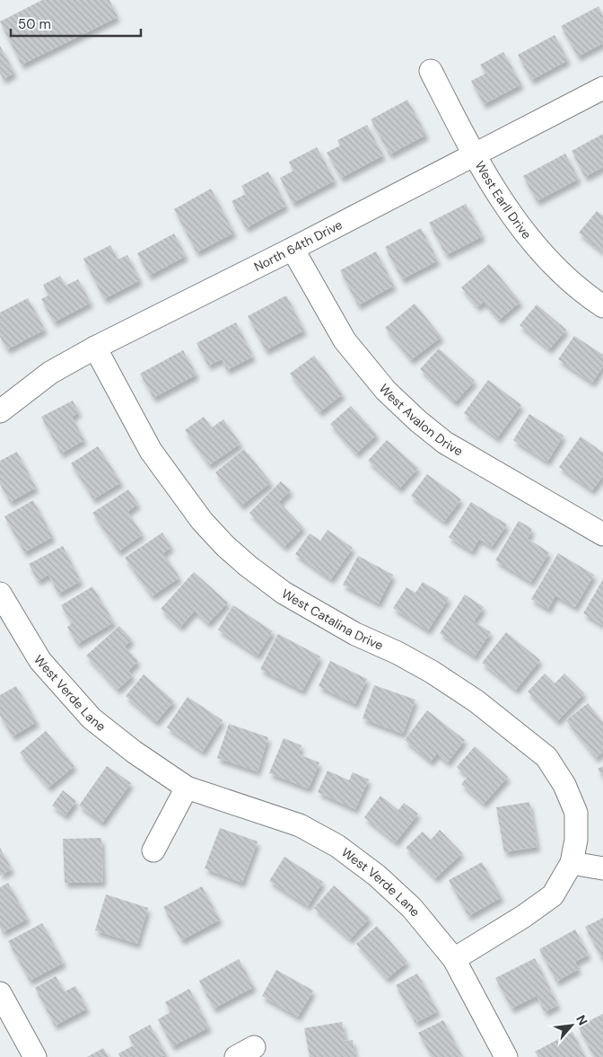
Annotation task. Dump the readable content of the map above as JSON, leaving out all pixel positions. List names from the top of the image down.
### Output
{
  "streets": {
    "street": [
      "West Earll Drive",
      "North 64th Drive",
      "West Avalon Drive",
      "West Catalina Drive",
      "West Verde Lane"
    ]
  },
  "crossings": [
    ["West Earll Drive", "North 64th Drive"],
    ["North 64th Drive", "West Avalon Drive"],
    ["North 64th Drive", "West Catalina Drive"],
    ["West Catalina Drive", "West Verde Lane"]
  ],
  "scale_bar": "50 m",
  "north": "top right"
}
